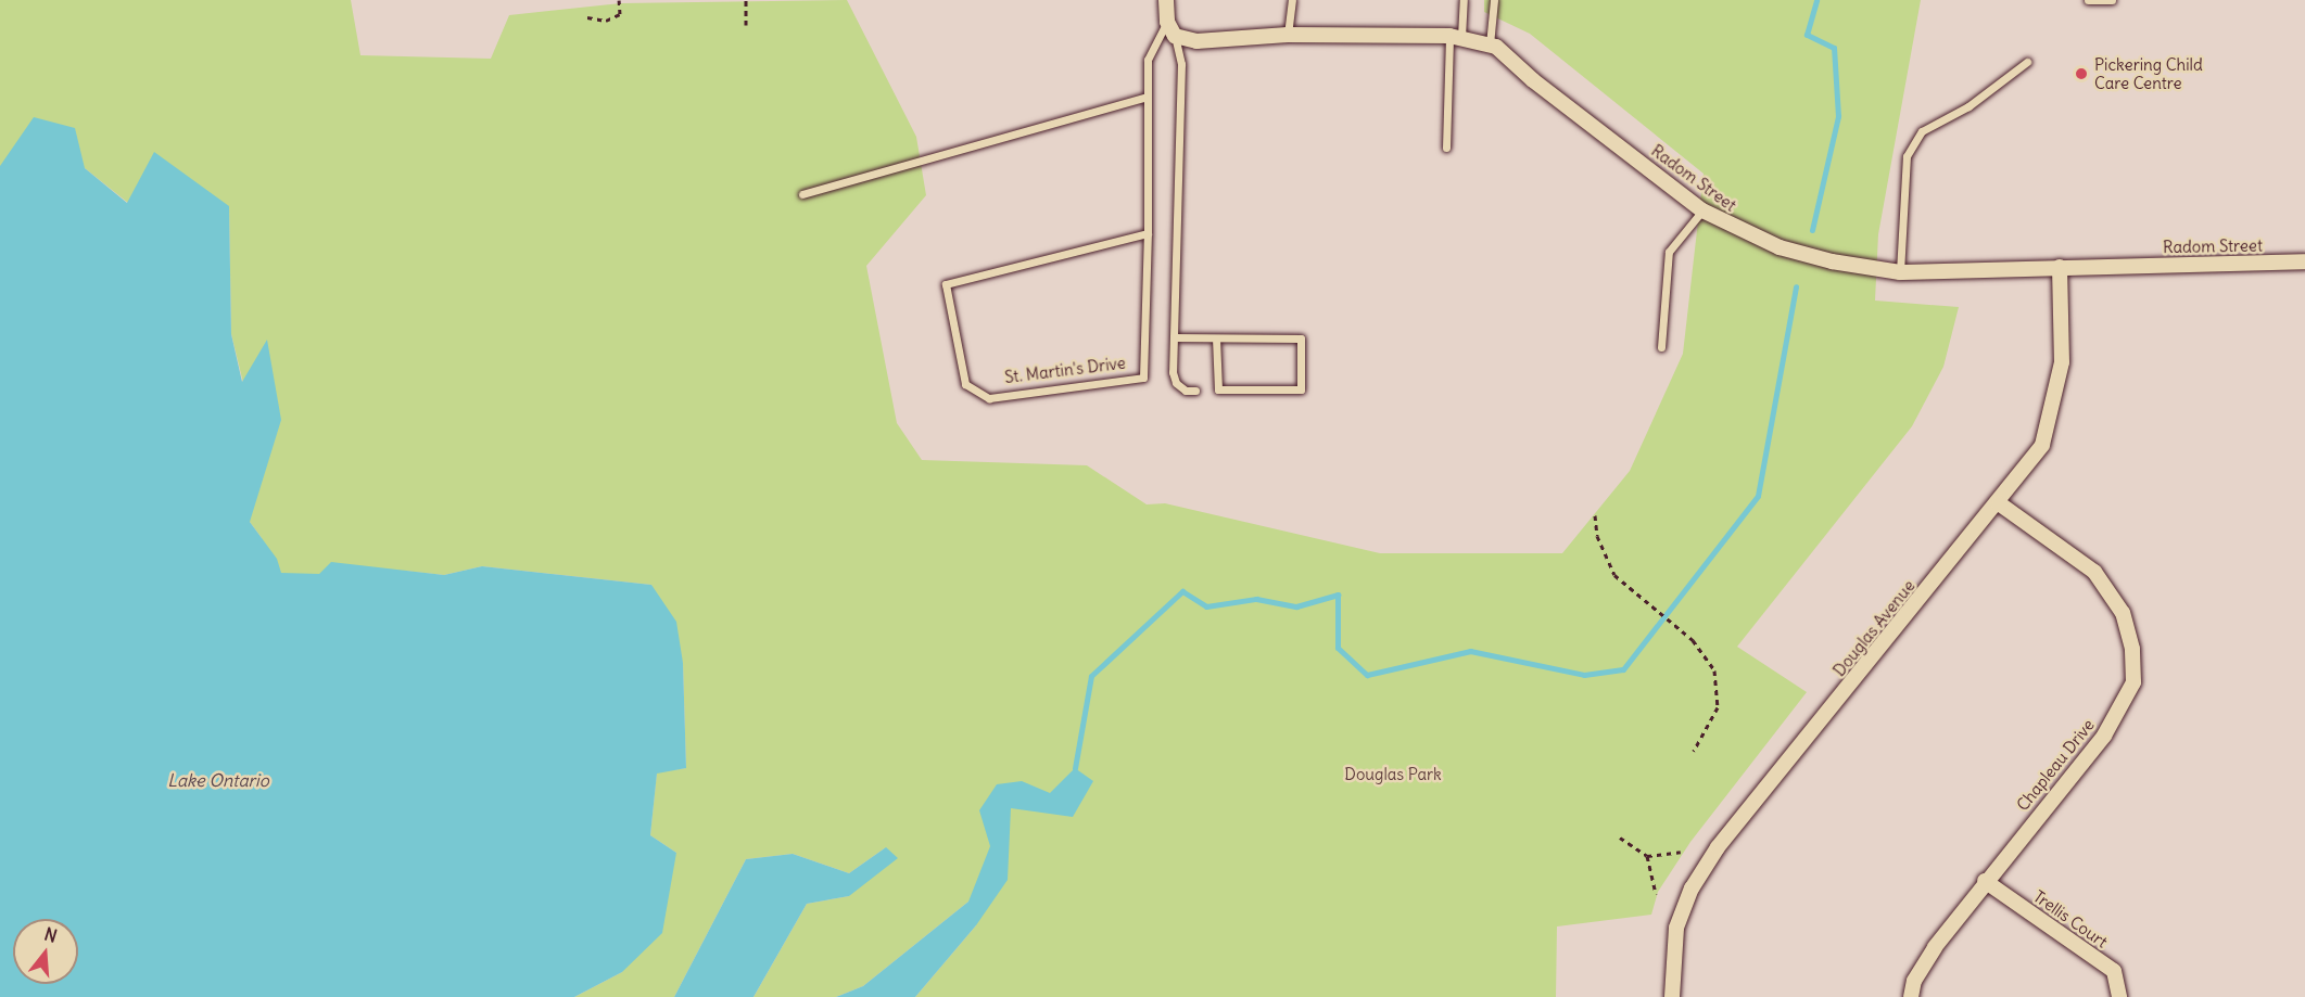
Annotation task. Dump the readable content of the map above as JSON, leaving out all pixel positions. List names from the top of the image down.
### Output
{
  "streets": {
    "street": [
      "Radom Street",
      "Douglas Avenue",
      "Chapleau Drive",
      "Trellis Court"
    ],
    "lane": ["St. Martin's Drive"]
  },
  "crossings": [
    ["Radom Street", "Douglas Avenue"],
    ["Douglas Avenue", "Chapleau Drive"],
    ["Chapleau Drive", "Trellis Court"]
  ],
  "water": ["Lake Ontario"],
  "parks": ["Douglas Park"],
  "places": ["Pickering Child Care Centre"],
  "north": "top"
}
